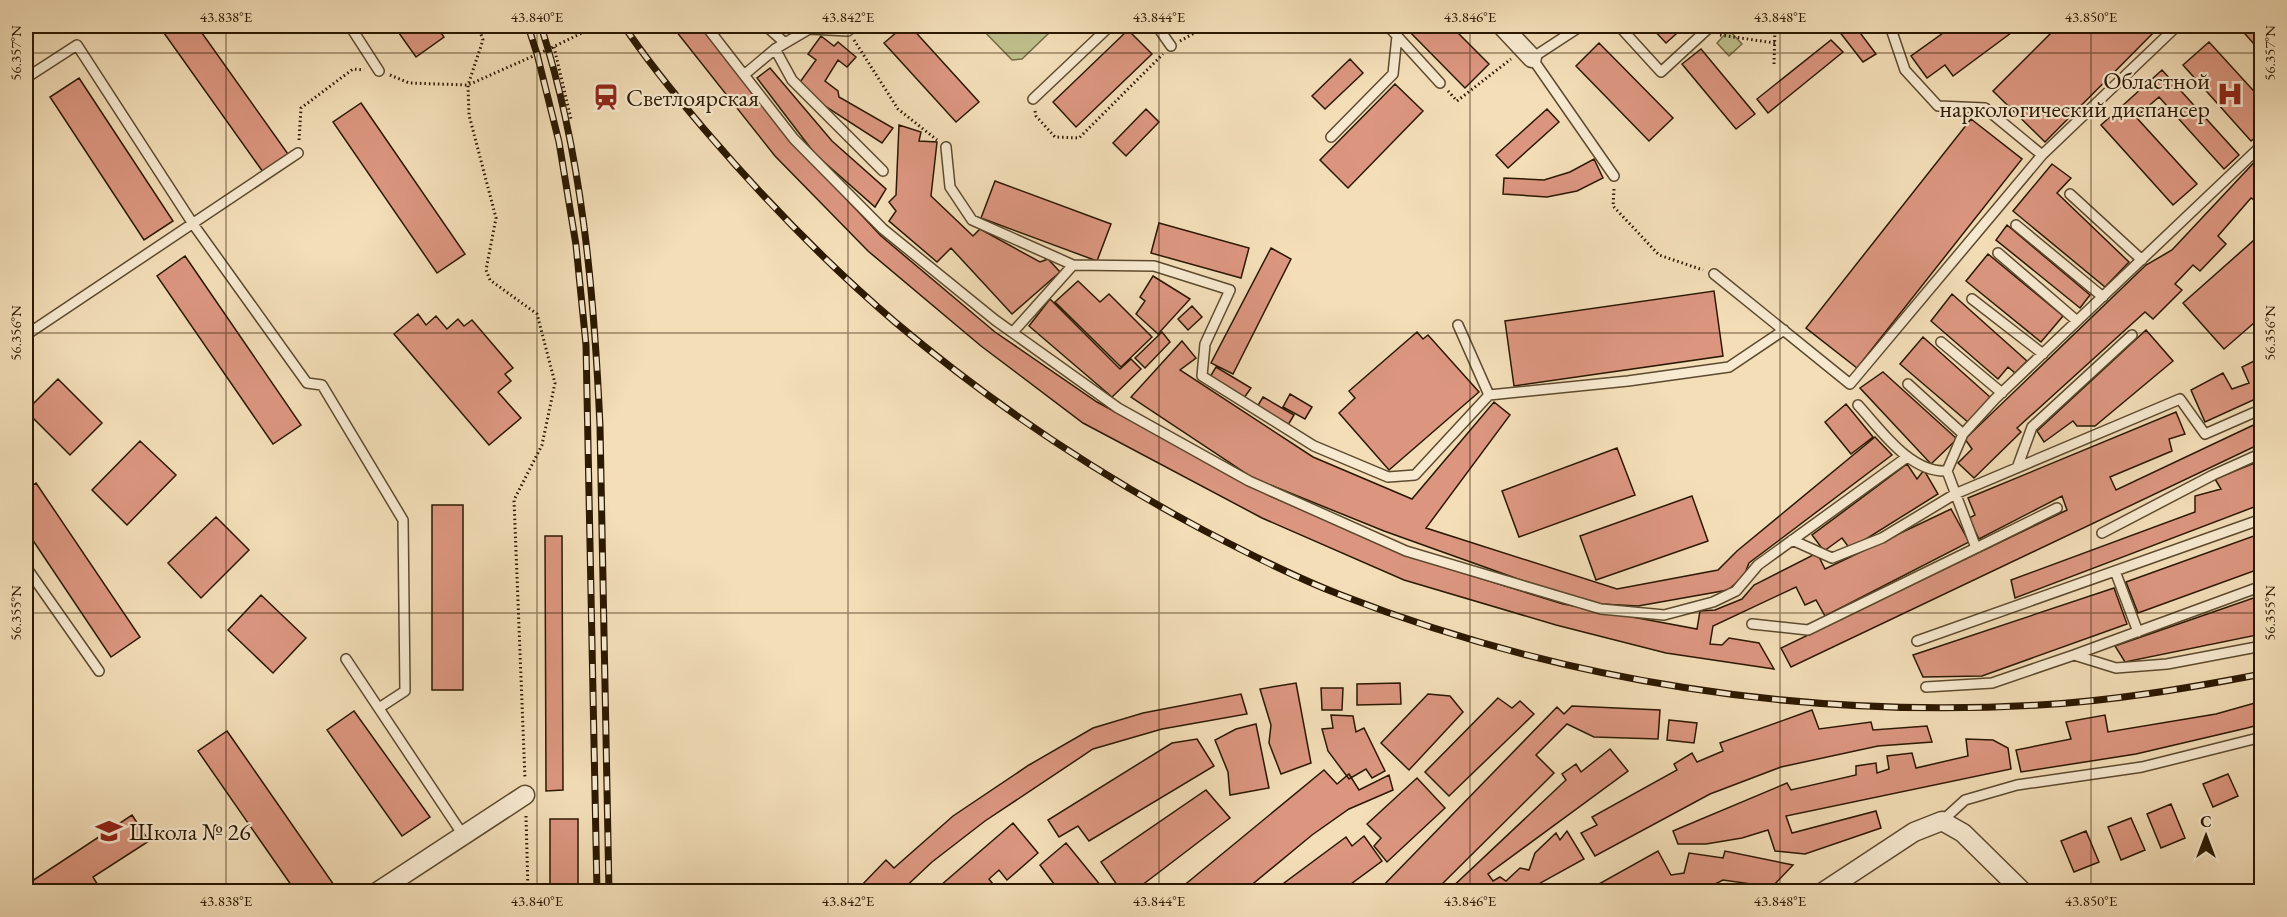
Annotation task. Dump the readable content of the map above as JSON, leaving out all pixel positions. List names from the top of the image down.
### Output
{
  "places": {
    "hospital": ["Областной наркологический диспансер"],
    "station": ["Светлоярская"],
    "school or university": ["Школа № 26"]
  },
  "north": "top",
  "coordinates": [
    "43.838°E",
    "43.840°E",
    "43.842°E",
    "43.844°E",
    "43.846°E",
    "43.848°E",
    "43.850°E",
    "56.357°N",
    "56.356°N",
    "56.355°N"
  ]
}
